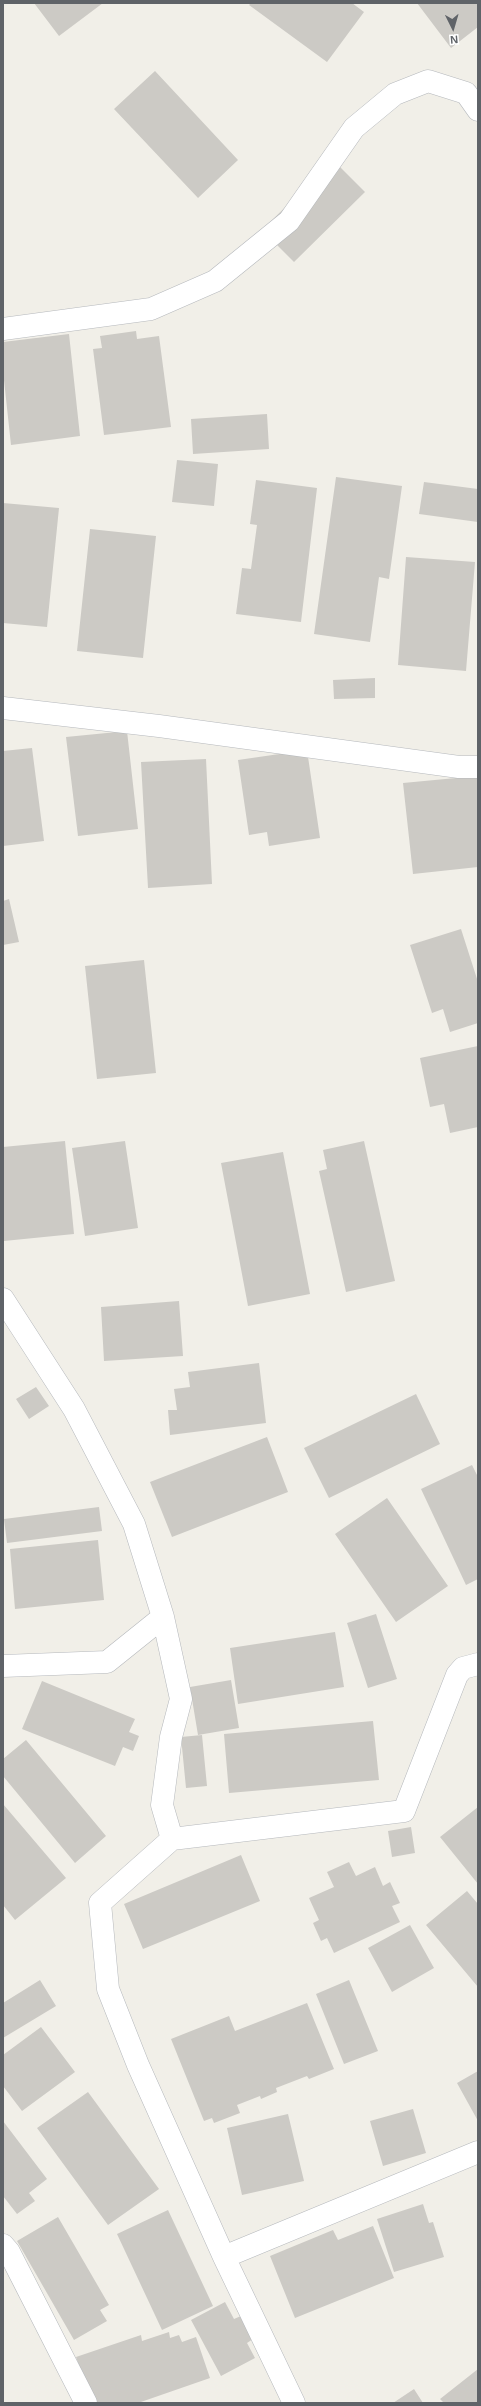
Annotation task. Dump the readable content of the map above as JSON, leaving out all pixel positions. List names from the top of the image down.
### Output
{
  "north": "bottom"
}
